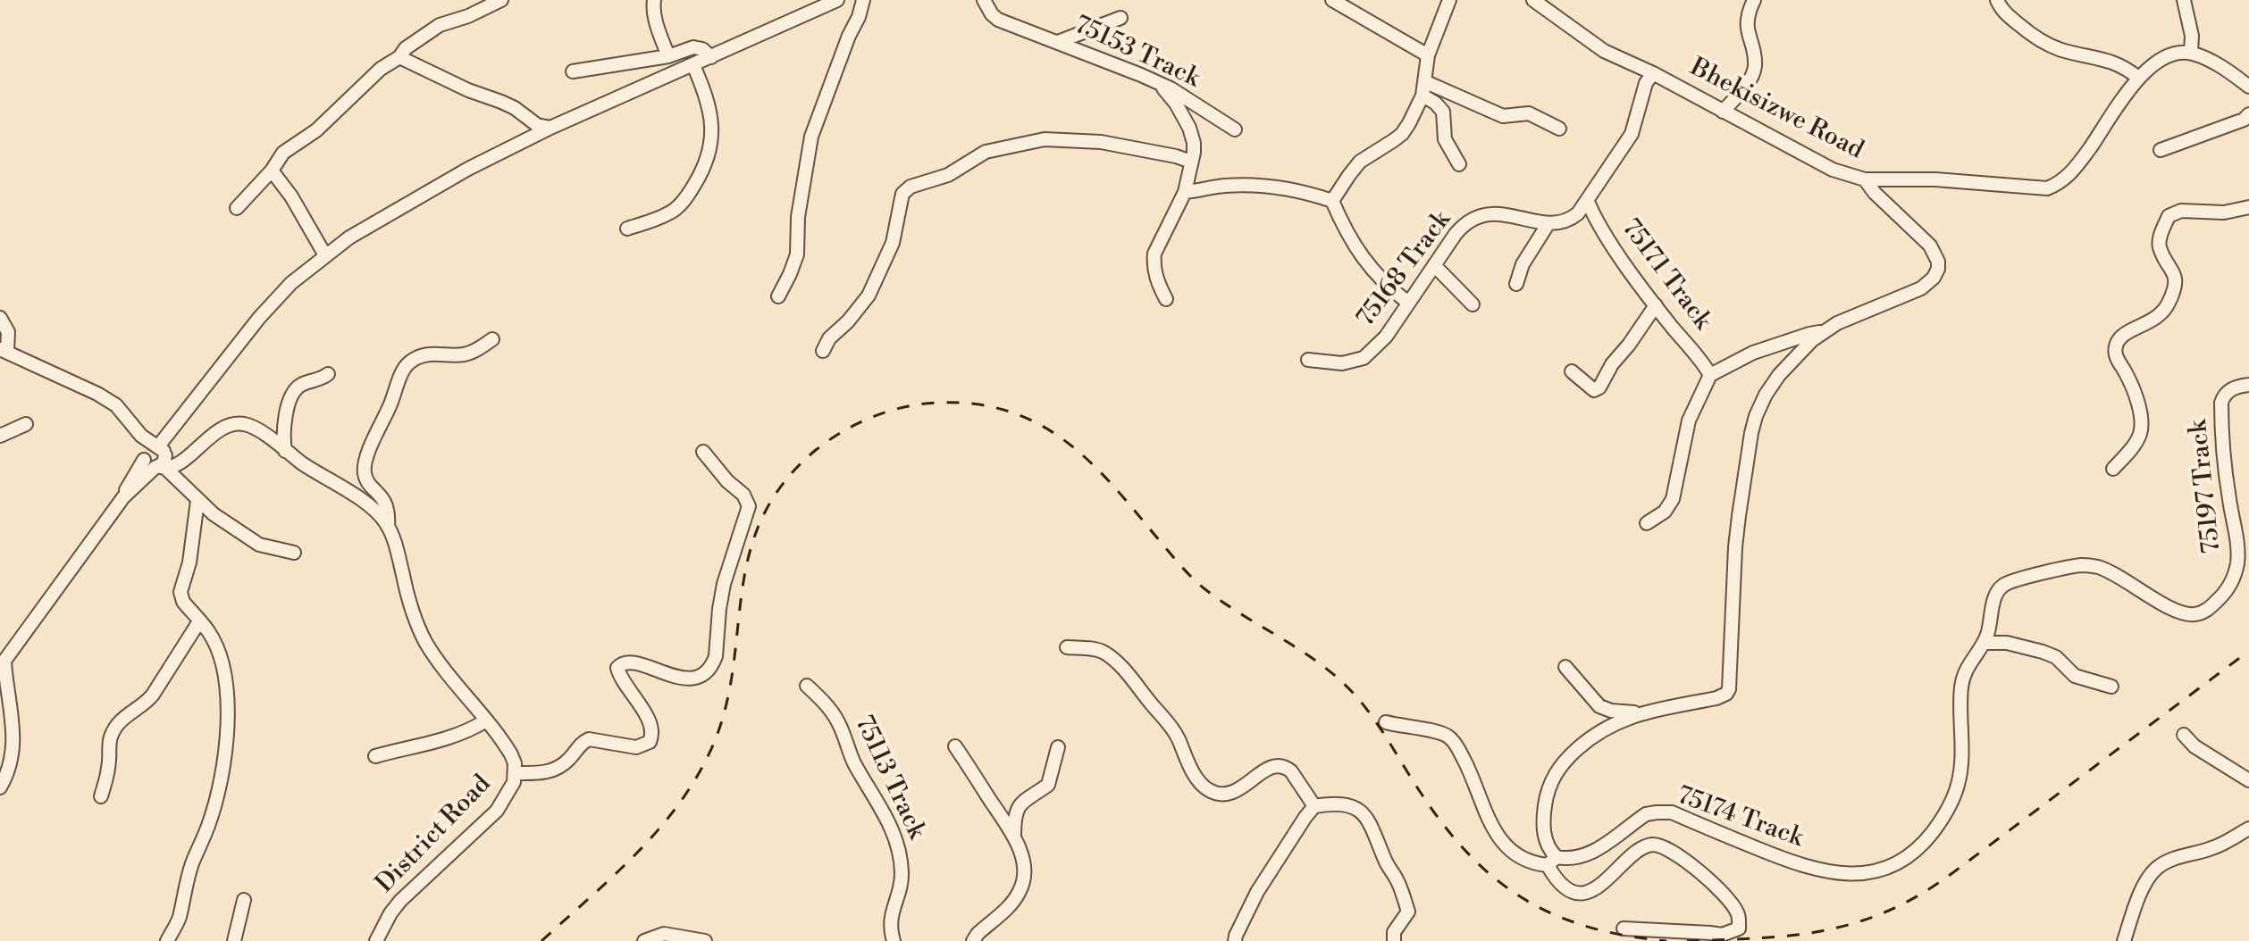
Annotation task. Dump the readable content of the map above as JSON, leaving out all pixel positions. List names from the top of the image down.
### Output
{
  "streets": {
    "street": [
      "75153 Track",
      "Bhekisizwe Road",
      "75168 Track",
      "75171 Track",
      "75197 Track",
      "75113 Track",
      "75174 Track",
      "District Road"
    ]
  },
  "crossings": [
    ["75197 Track", "75174 Track"]
  ]
}
